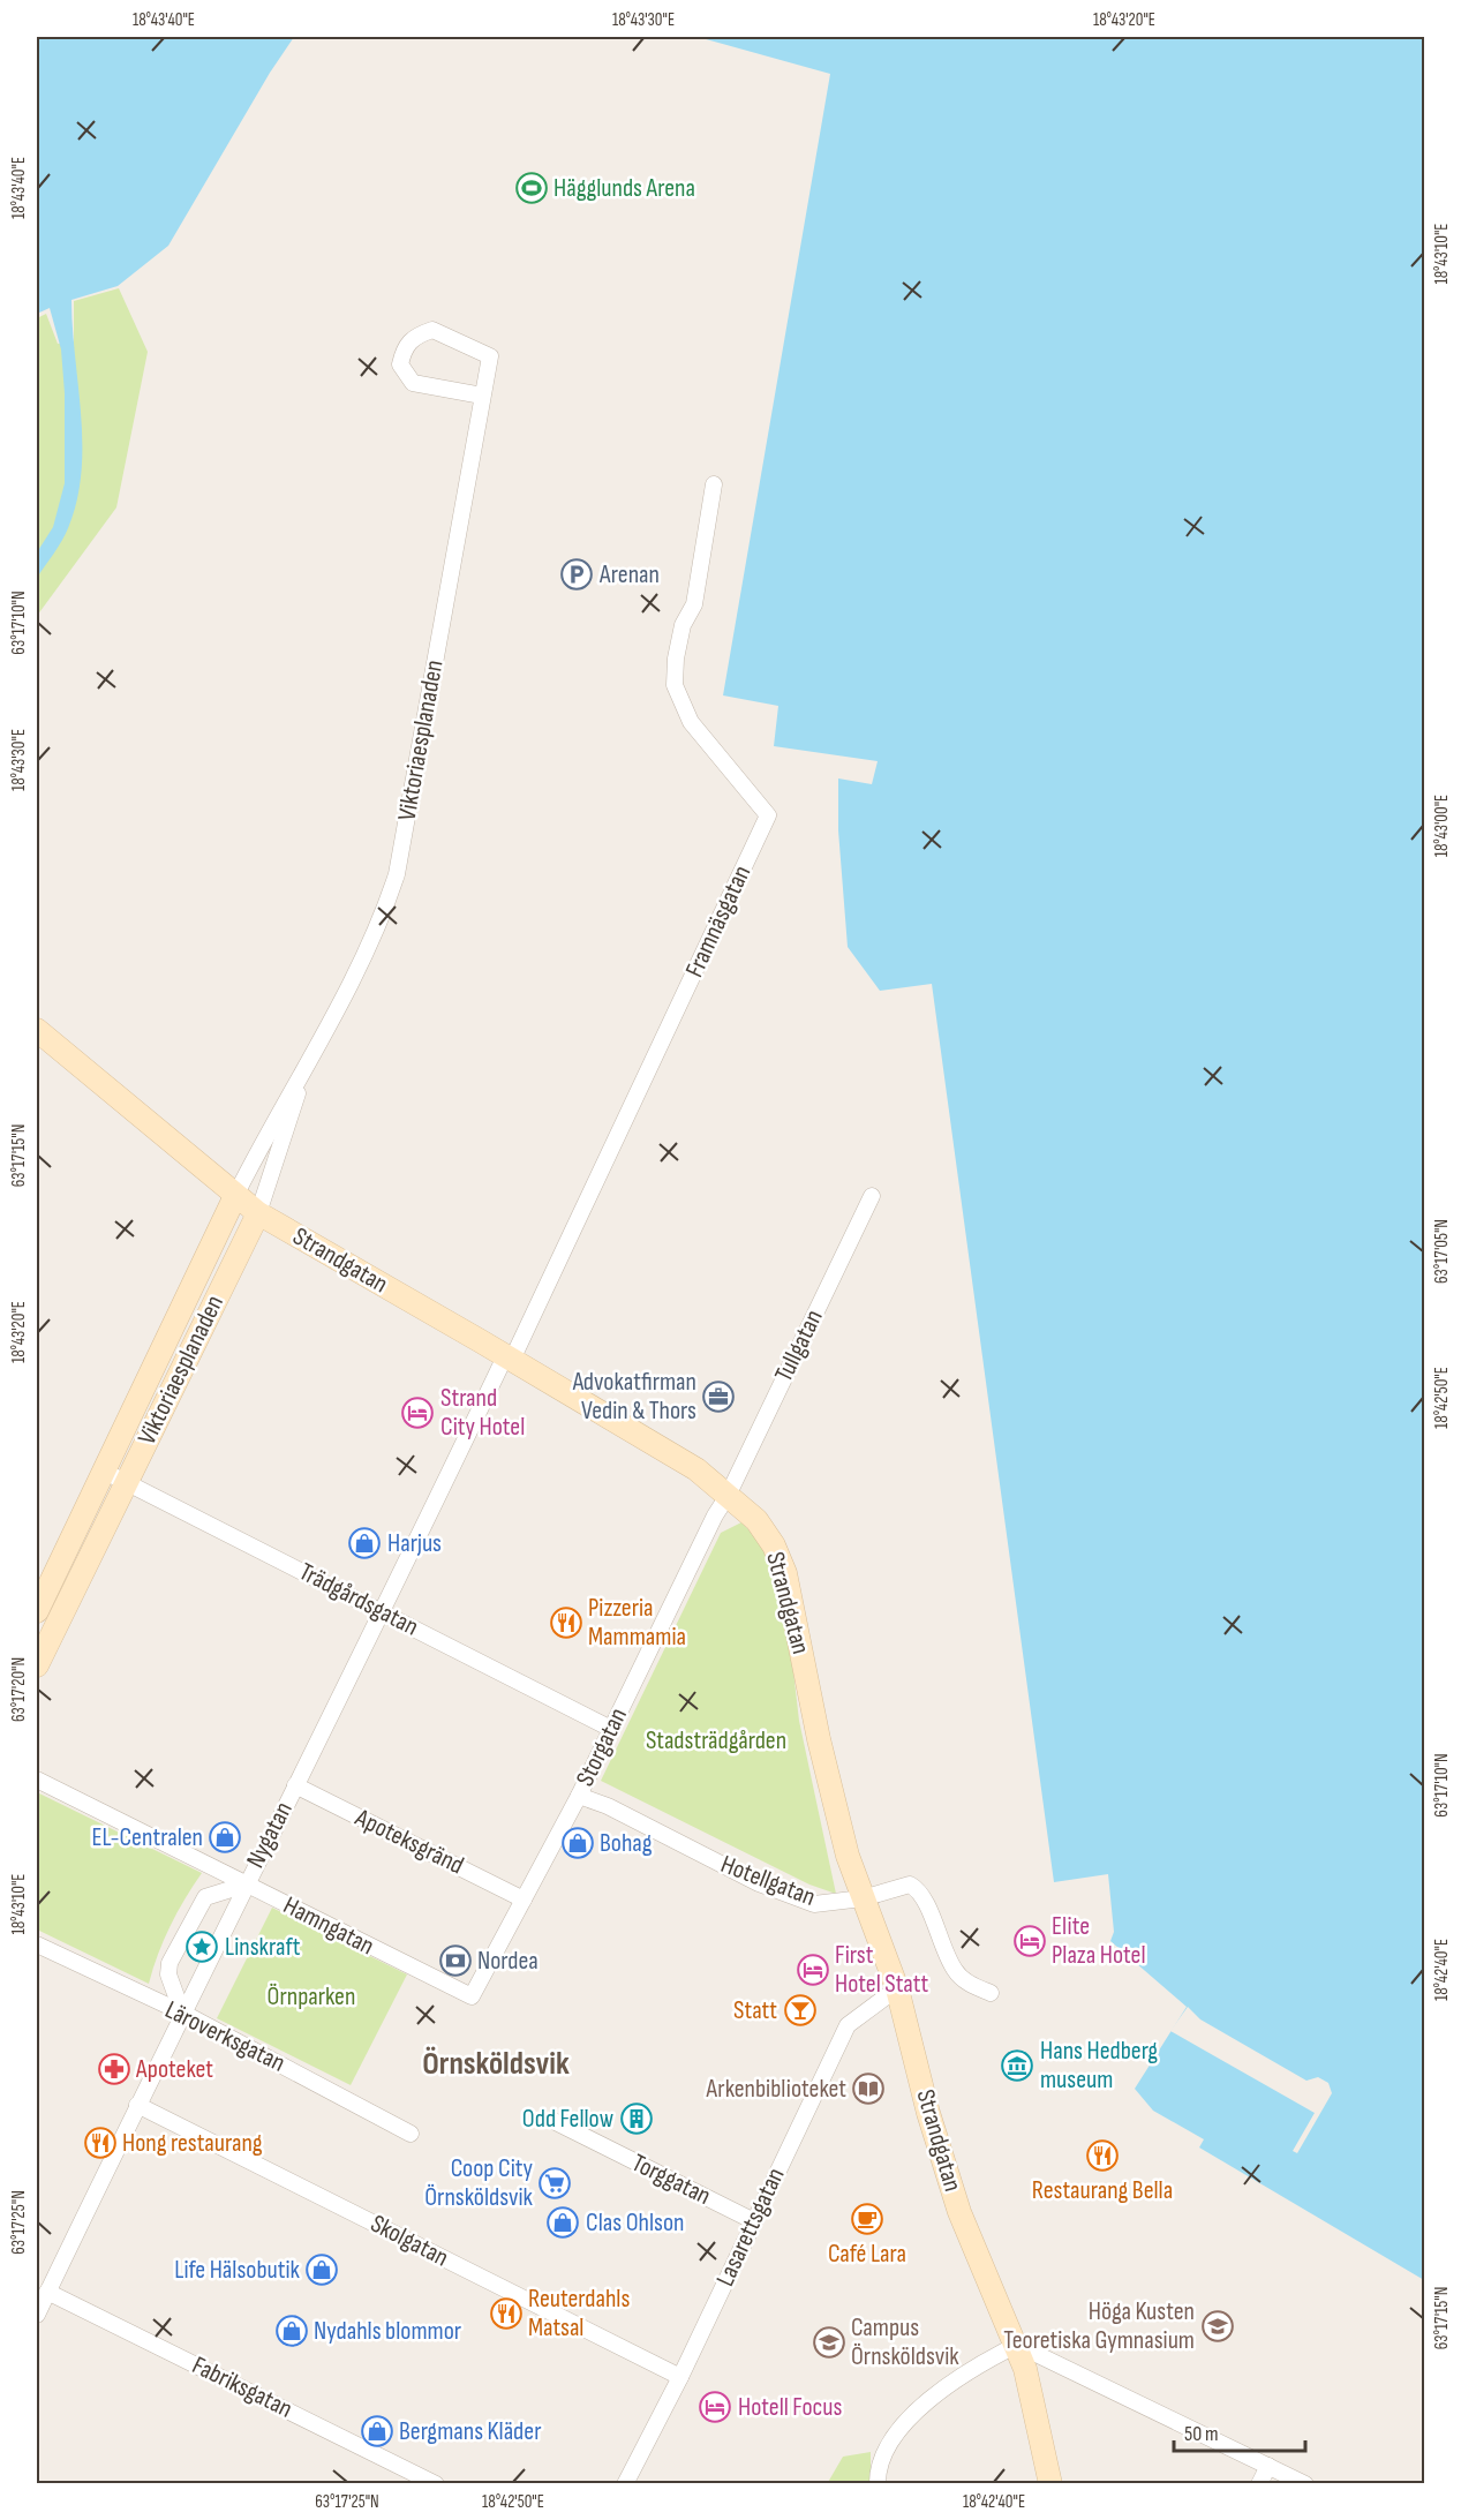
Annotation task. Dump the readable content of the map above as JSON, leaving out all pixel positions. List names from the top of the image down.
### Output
{
  "streets": {
    "main road": ["Viktoriaesplanaden", "Strandgatan"],
    "street": [
      "Framnäsgatan",
      "Tullgatan",
      "Trädgårdsgatan",
      "Storgatan",
      "Nygatan",
      "Apoteksgränd",
      "Hotellgatan",
      "Hamngatan",
      "Läroverksgatan",
      "Torggatan",
      "Lasarettsgatan",
      "Skolgatan",
      "Fabriksgatan"
    ]
  },
  "crossings": [
    ["Viktoriaesplanaden", "Strandgatan"],
    ["Viktoriaesplanaden", "Trädgårdsgatan"],
    ["Framnäsgatan", "Strandgatan"],
    ["Framnäsgatan", "Nygatan"],
    ["Strandgatan", "Tullgatan"],
    ["Strandgatan", "Storgatan"],
    ["Strandgatan", "Nygatan"],
    ["Strandgatan", "Hotellgatan"],
    ["Strandgatan", "Lasarettsgatan"],
    ["Tullgatan", "Storgatan"],
    ["Trädgårdsgatan", "Storgatan"],
    ["Trädgårdsgatan", "Nygatan"],
    ["Storgatan", "Apoteksgränd"],
    ["Storgatan", "Hotellgatan"],
    ["Storgatan", "Hamngatan"],
    ["Nygatan", "Apoteksgränd"],
    ["Nygatan", "Hamngatan"],
    ["Nygatan", "Läroverksgatan"],
    ["Nygatan", "Skolgatan"],
    ["Nygatan", "Fabriksgatan"],
    ["Torggatan", "Lasarettsgatan"],
    ["Lasarettsgatan", "Skolgatan"]
  ],
  "districts": ["Örnsköldsvik"],
  "parks": ["Stadsträdgården", "Örnparken"],
  "places": {
    "sports": ["Hägglunds Arena"],
    "parking": ["Arenan"],
    "office": ["Advokatfirman Vedin & Thors"],
    "hotel": [
      "Strand City Hotel",
      "Elite Plaza Hotel",
      "First Hotel Statt",
      "Hotell Focus"
    ],
    "shop": [
      "Harjus",
      "EL-Centralen",
      "Bohag",
      "Clas Ohlson",
      "Life Hälsobutik",
      "Nydahls blommor",
      "Bergmans Kläder"
    ],
    "restaurant": [
      "Pizzeria Mammamia",
      "Hong restaurang",
      "Restaurang Bella",
      "Reuterdahls Matsal"
    ],
    "place": ["Linskraft"],
    "bank": ["Nordea"],
    "bar": ["Statt"],
    "museum": ["Hans Hedberg museum"],
    "pharmacy": ["Apoteket"],
    "library": ["Arkenbiblioteket"],
    "building": ["Odd Fellow"],
    "supermarket": ["Coop City Örnsköldsvik"],
    "cafe": ["Café Lara"],
    "school or university": ["Höga Kusten Teoretiska Gymnasium", "Campus Örnsköldsvik"]
  },
  "scale_bar": "50 m",
  "coordinates": [
    "18°43'40\"E",
    "18°43'30\"E",
    "18°43'20\"E",
    "18°43'10\"E",
    "63°17'10\"N",
    "18°43'00\"E",
    "63°17'15\"N",
    "63°17'05\"N",
    "18°42'50\"E",
    "63°17'20\"N",
    "18°42'40\"E",
    "63°17'25\"N"
  ]
}
